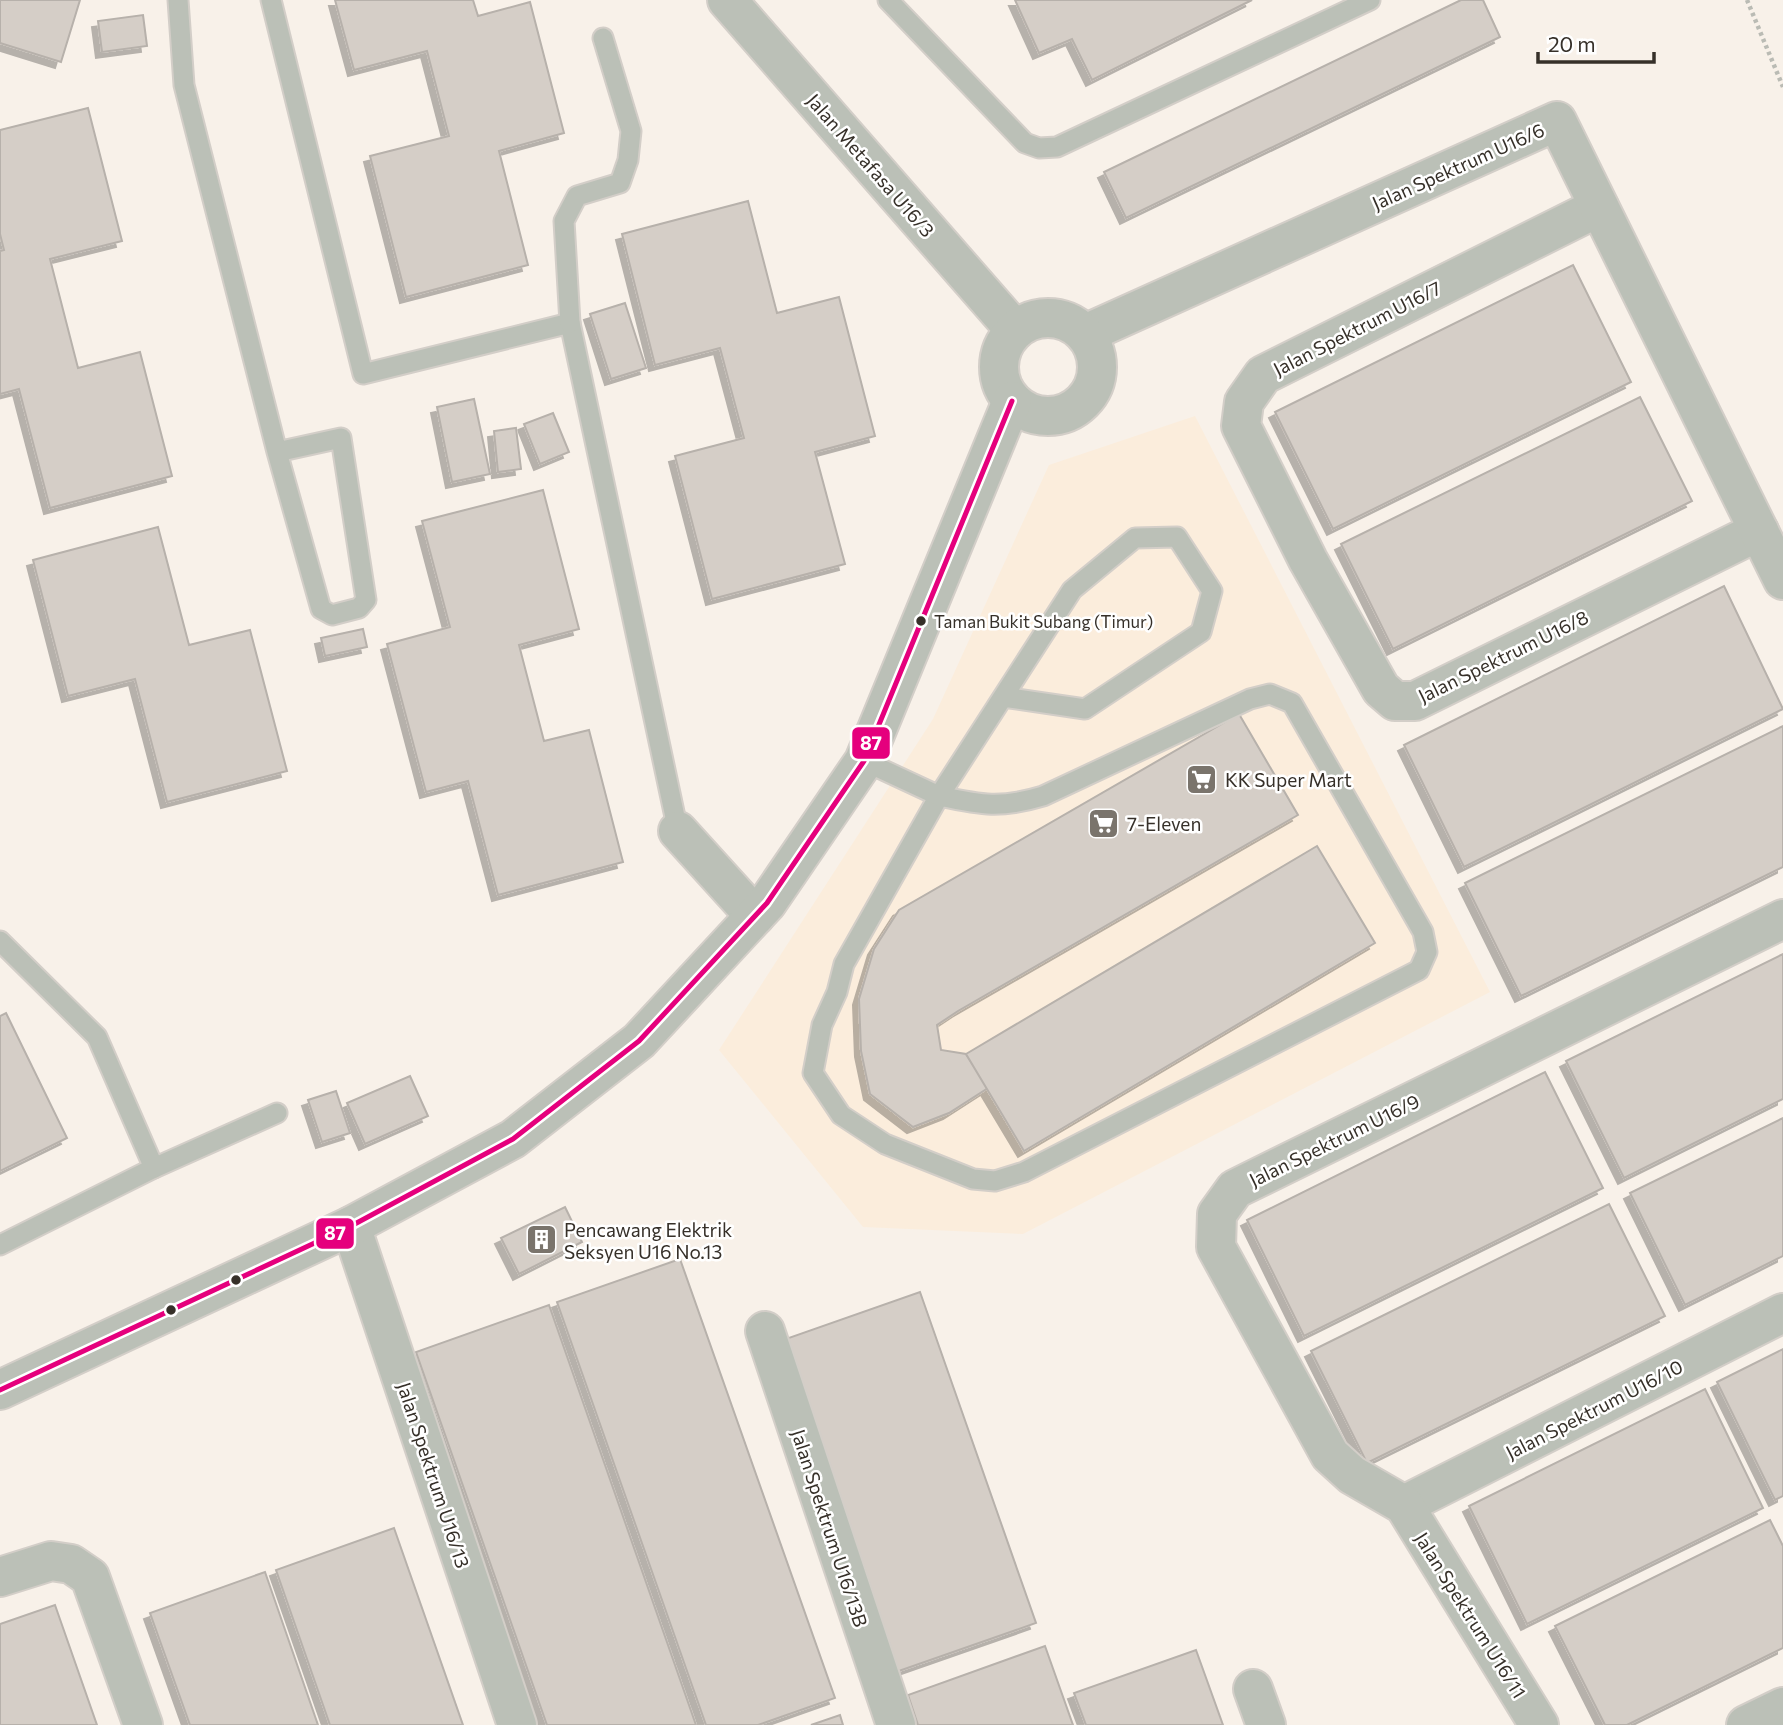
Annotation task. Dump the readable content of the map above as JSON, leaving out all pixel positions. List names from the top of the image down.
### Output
{
  "streets": {
    "street": [
      "Jalan Metafasa U16/3",
      "Jalan Spektrum U16/6",
      "Jalan Spektrum U16/7",
      "Jalan Spektrum U16/8",
      "Jalan Spektrum U16/9",
      "Jalan Spektrum U16/10",
      "Jalan Spektrum U16/13",
      "Jalan Spektrum U16/13B",
      "Jalan Spektrum U16/11"
    ]
  },
  "crossings": [
    ["Jalan Metafasa U16/3", "Jalan Spektrum U16/6"],
    ["Jalan Spektrum U16/6", "Jalan Spektrum U16/7"],
    ["Jalan Spektrum U16/6", "Jalan Spektrum U16/8"],
    ["Jalan Spektrum U16/7", "Jalan Spektrum U16/8"],
    ["Jalan Spektrum U16/9", "Jalan Spektrum U16/10"],
    ["Jalan Spektrum U16/9", "Jalan Spektrum U16/11"],
    ["Jalan Spektrum U16/10", "Jalan Spektrum U16/11"]
  ],
  "places": {
    "other": ["Taman Bukit Subang (Timur)"],
    "supermarket": ["KK Super Mart", "7-Eleven"],
    "building": ["Pencawang Elektrik Seksyen U16 No.13"]
  },
  "lines": ["transit line 87"],
  "scale_bar": "20 m"
}
